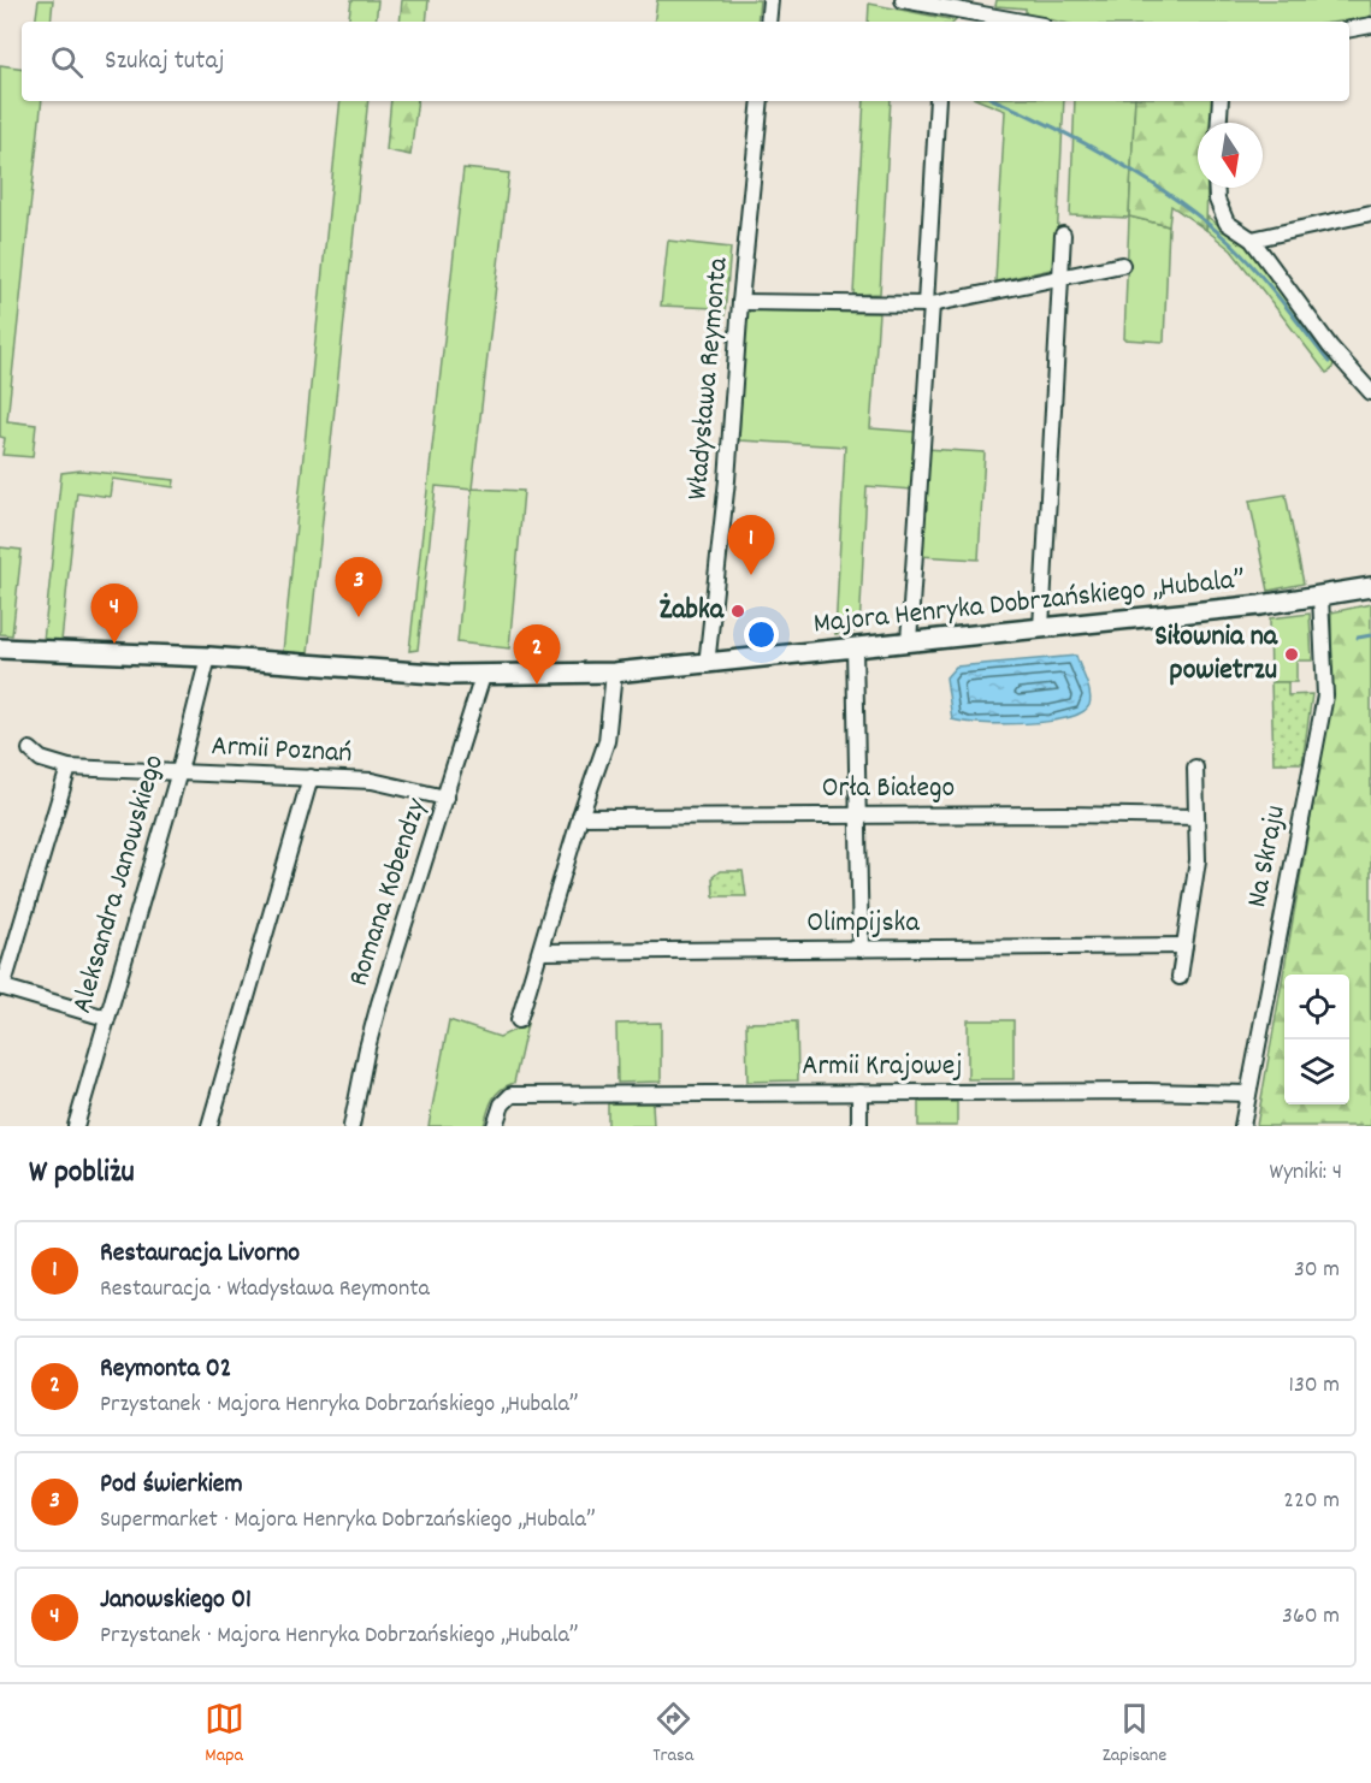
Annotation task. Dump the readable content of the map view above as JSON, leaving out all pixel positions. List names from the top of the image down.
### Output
{
  "streets": {
    "street": [
      "Władysława Reymonta",
      "Majora Henryka Dobrzańskiego „Hubala”",
      "Armii Poznań",
      "Orła Białego",
      "Na Skraju",
      "Aleksandra Janowskiego",
      "Romana Kobendzy",
      "Olimpijska",
      "Armii Krajowej"
    ]
  },
  "crossings": [
    ["Władysława Reymonta", "Majora Henryka Dobrzańskiego „Hubala”"],
    ["Majora Henryka Dobrzańskiego „Hubala”", "Na Skraju"],
    ["Majora Henryka Dobrzańskiego „Hubala”", "Aleksandra Janowskiego"],
    ["Majora Henryka Dobrzańskiego „Hubala”", "Romana Kobendzy"],
    ["Armii Poznań", "Aleksandra Janowskiego"],
    ["Armii Poznań", "Romana Kobendzy"],
    ["Na Skraju", "Armii Krajowej"]
  ],
  "places": ["Żabka", "Siłownia na powietrzu"],
  "north": "bottom",
  "page": {
    "search": "Szukaj tutaj",
    "pins": [
      "1",
      "3",
      "4",
      "2"
    ],
    "heading": ["W pobliżu", "Wyniki: 4"],
    "list": [
      {
        "mark": "1",
        "name": "Restauracja Livorno",
        "note": "Restauracja · Władysława Reymonta",
        "value": "30 m"
      },
      {
        "mark": "2",
        "name": "Reymonta 02",
        "note": "Przystanek · Majora Henryka Dobrzańskiego „Hubala”",
        "value": "130 m"
      },
      {
        "mark": "3",
        "name": "Pod świerkiem",
        "note": "Supermarket · Majora Henryka Dobrzańskiego „Hubala”",
        "value": "220 m"
      },
      {
        "mark": "4",
        "name": "Janowskiego 01",
        "note": "Przystanek · Majora Henryka Dobrzańskiego „Hubala”",
        "value": "360 m"
      }
    ],
    "nav": ["Mapa", "Trasa", "Zapisane"]
  }
}
